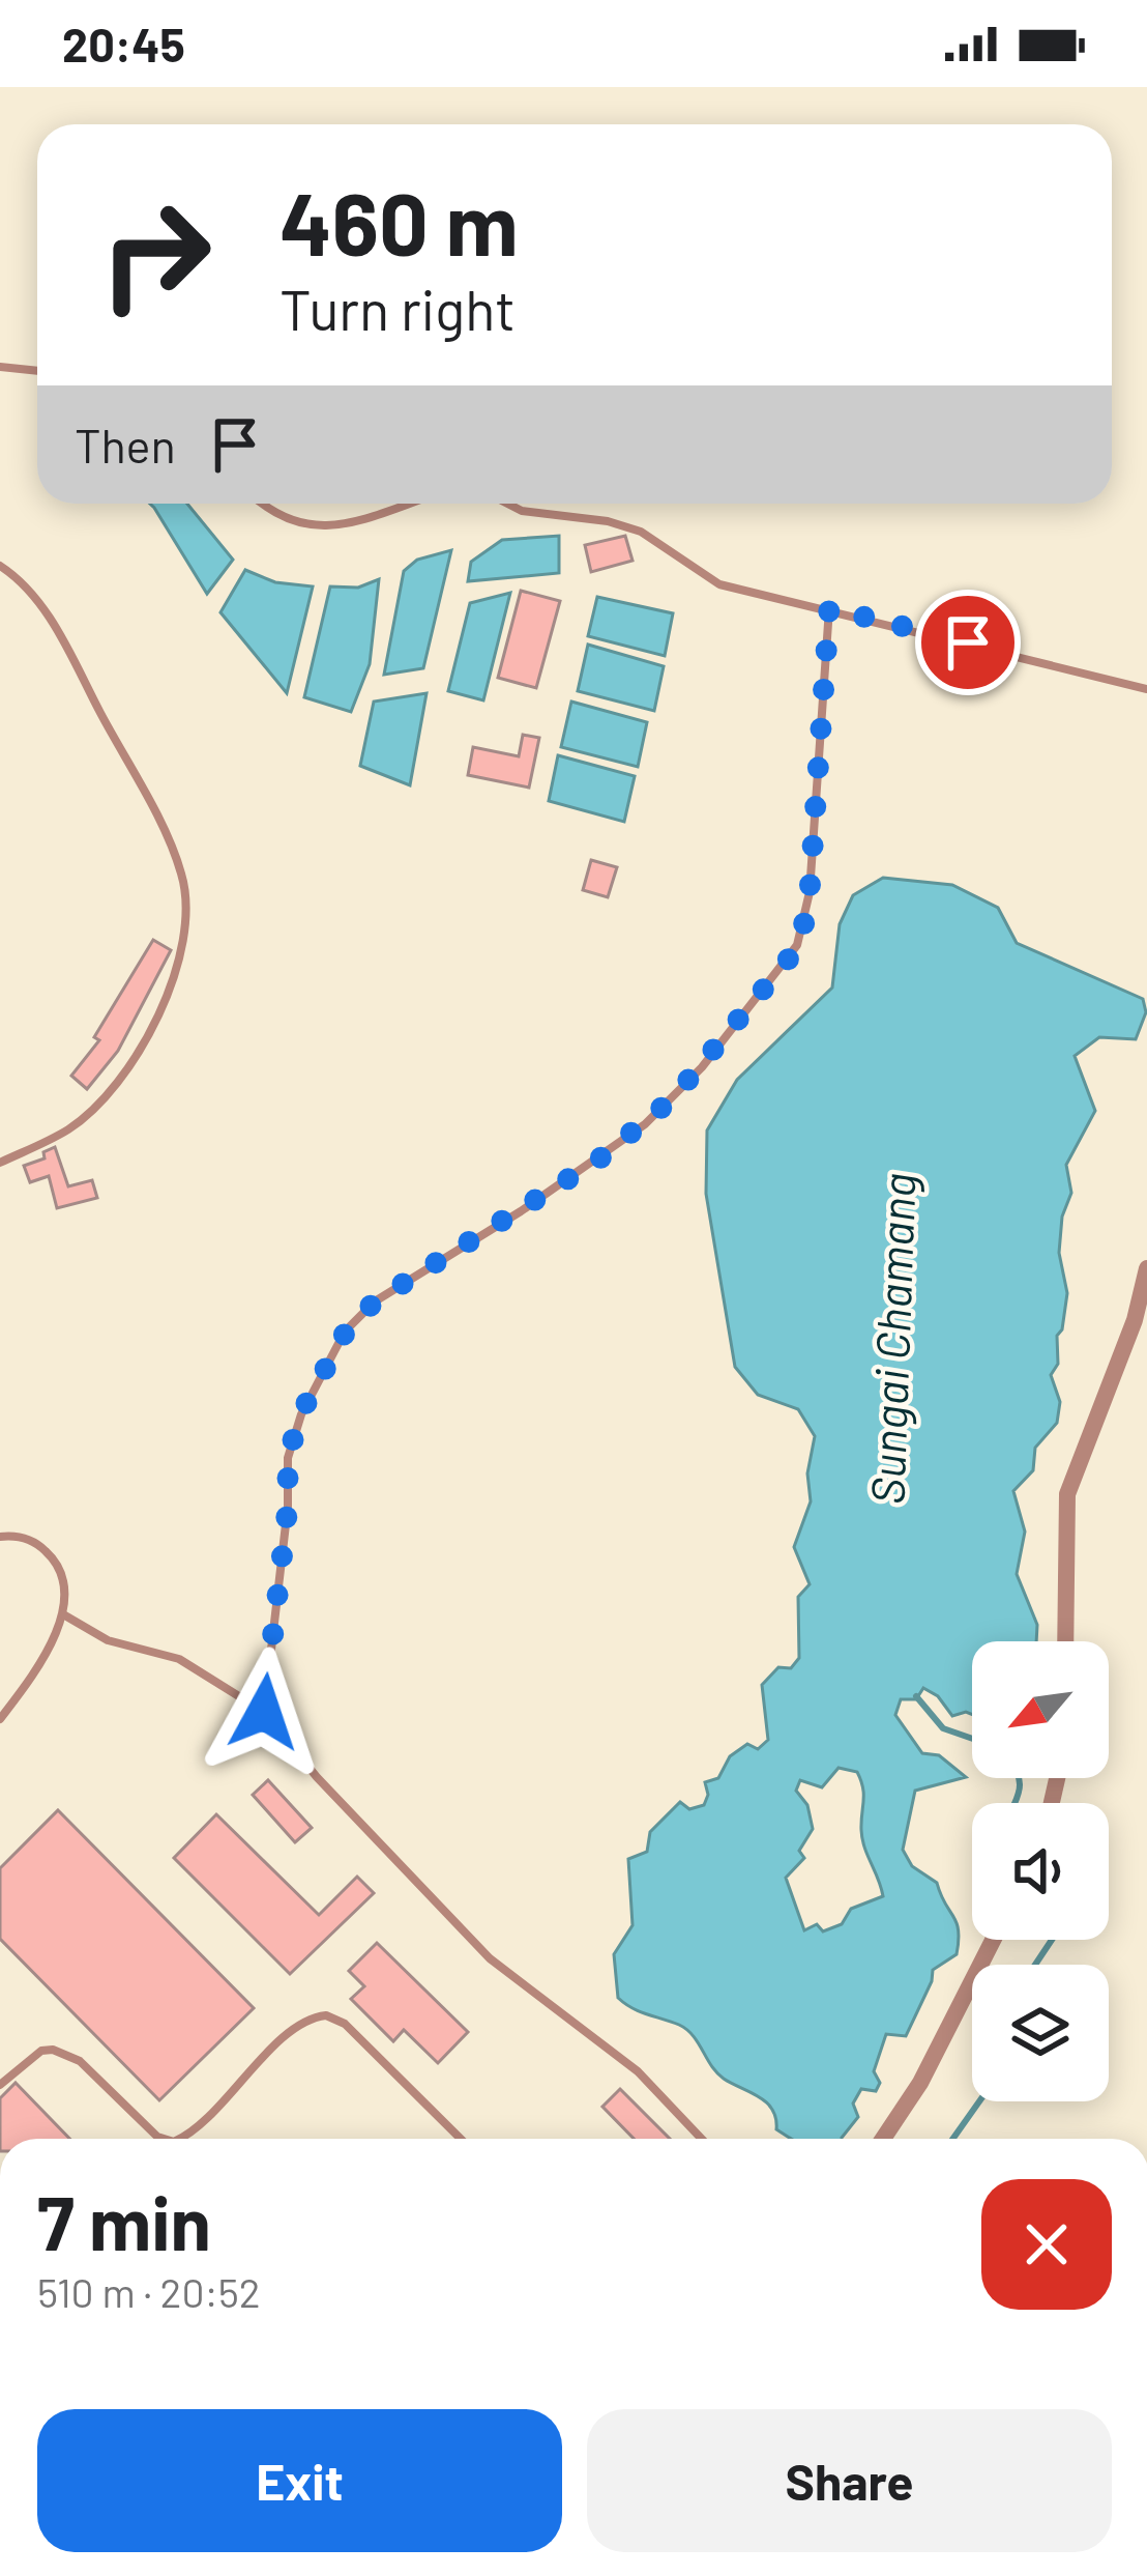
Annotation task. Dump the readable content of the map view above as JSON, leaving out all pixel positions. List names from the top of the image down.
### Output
{
  "water": ["Sungai Chamang"],
  "north": "bottom left",
  "page": {
    "status": "20:45",
    "turn": ["460 m", "Turn right"],
    "then": "Then",
    "heading": ["7 min", "510 m · 20:52"],
    "buttons": ["Exit", "Share"]
  }
}
